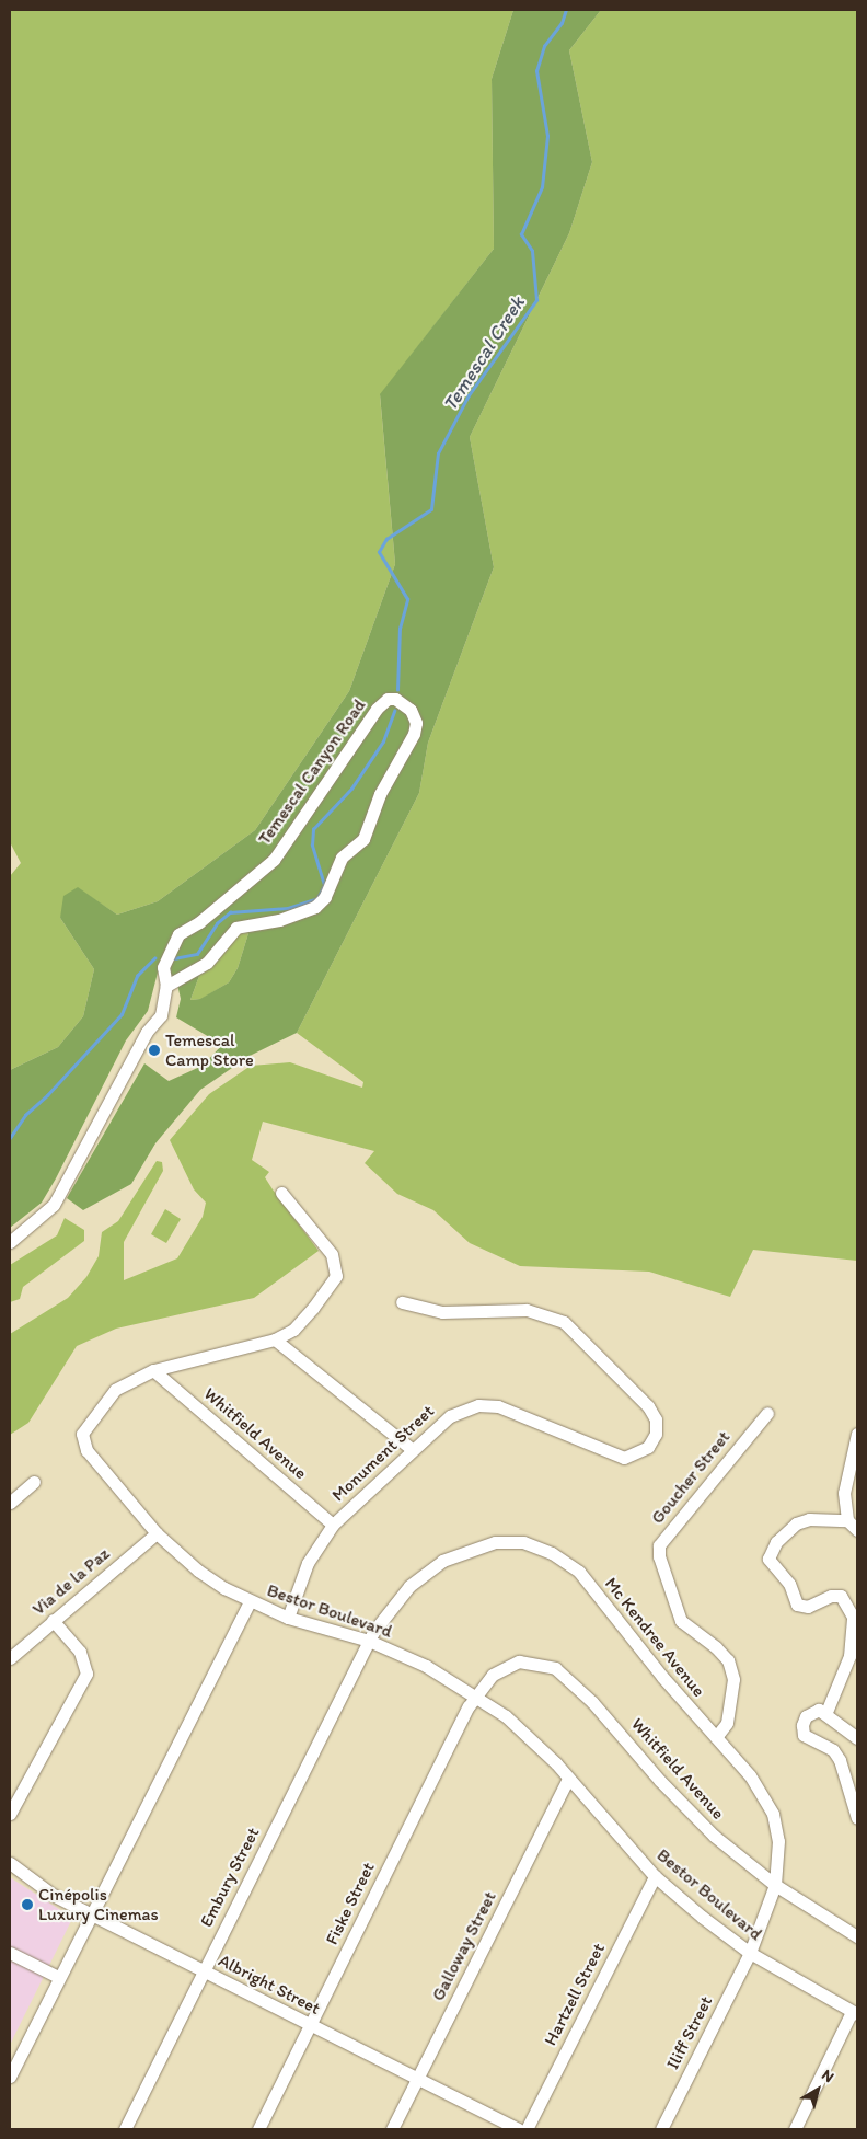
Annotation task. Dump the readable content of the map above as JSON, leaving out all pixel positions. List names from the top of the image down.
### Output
{
  "streets": {
    "street": [
      "Temescal Canyon Road",
      "Whitfield Avenue",
      "Monument Street",
      "Goucher Street",
      "Via de la Paz",
      "Bestor Boulevard",
      "Mc Kendree Avenue",
      "Embury Street",
      "Fiske Street",
      "Galloway Street",
      "Albright Street",
      "Hartzell Street",
      "Iliff Street"
    ]
  },
  "crossings": [
    ["Whitfield Avenue", "Monument Street"],
    ["Whitfield Avenue", "Bestor Boulevard"],
    ["Whitfield Avenue", "Mc Kendree Avenue"],
    ["Whitfield Avenue", "Fiske Street"],
    ["Monument Street", "Bestor Boulevard"],
    ["Goucher Street", "Mc Kendree Avenue"],
    ["Via de la Paz", "Bestor Boulevard"],
    ["Bestor Boulevard", "Mc Kendree Avenue"],
    ["Bestor Boulevard", "Embury Street"],
    ["Bestor Boulevard", "Fiske Street"],
    ["Bestor Boulevard", "Galloway Street"],
    ["Bestor Boulevard", "Hartzell Street"],
    ["Bestor Boulevard", "Iliff Street"],
    ["Mc Kendree Avenue", "Embury Street"],
    ["Mc Kendree Avenue", "Iliff Street"],
    ["Embury Street", "Albright Street"],
    ["Fiske Street", "Albright Street"],
    ["Galloway Street", "Albright Street"]
  ],
  "water": ["Temescal Creek"],
  "places": ["Temescal Camp Store", "Cinépolis Luxury Cinemas"],
  "north": "top right"
}
